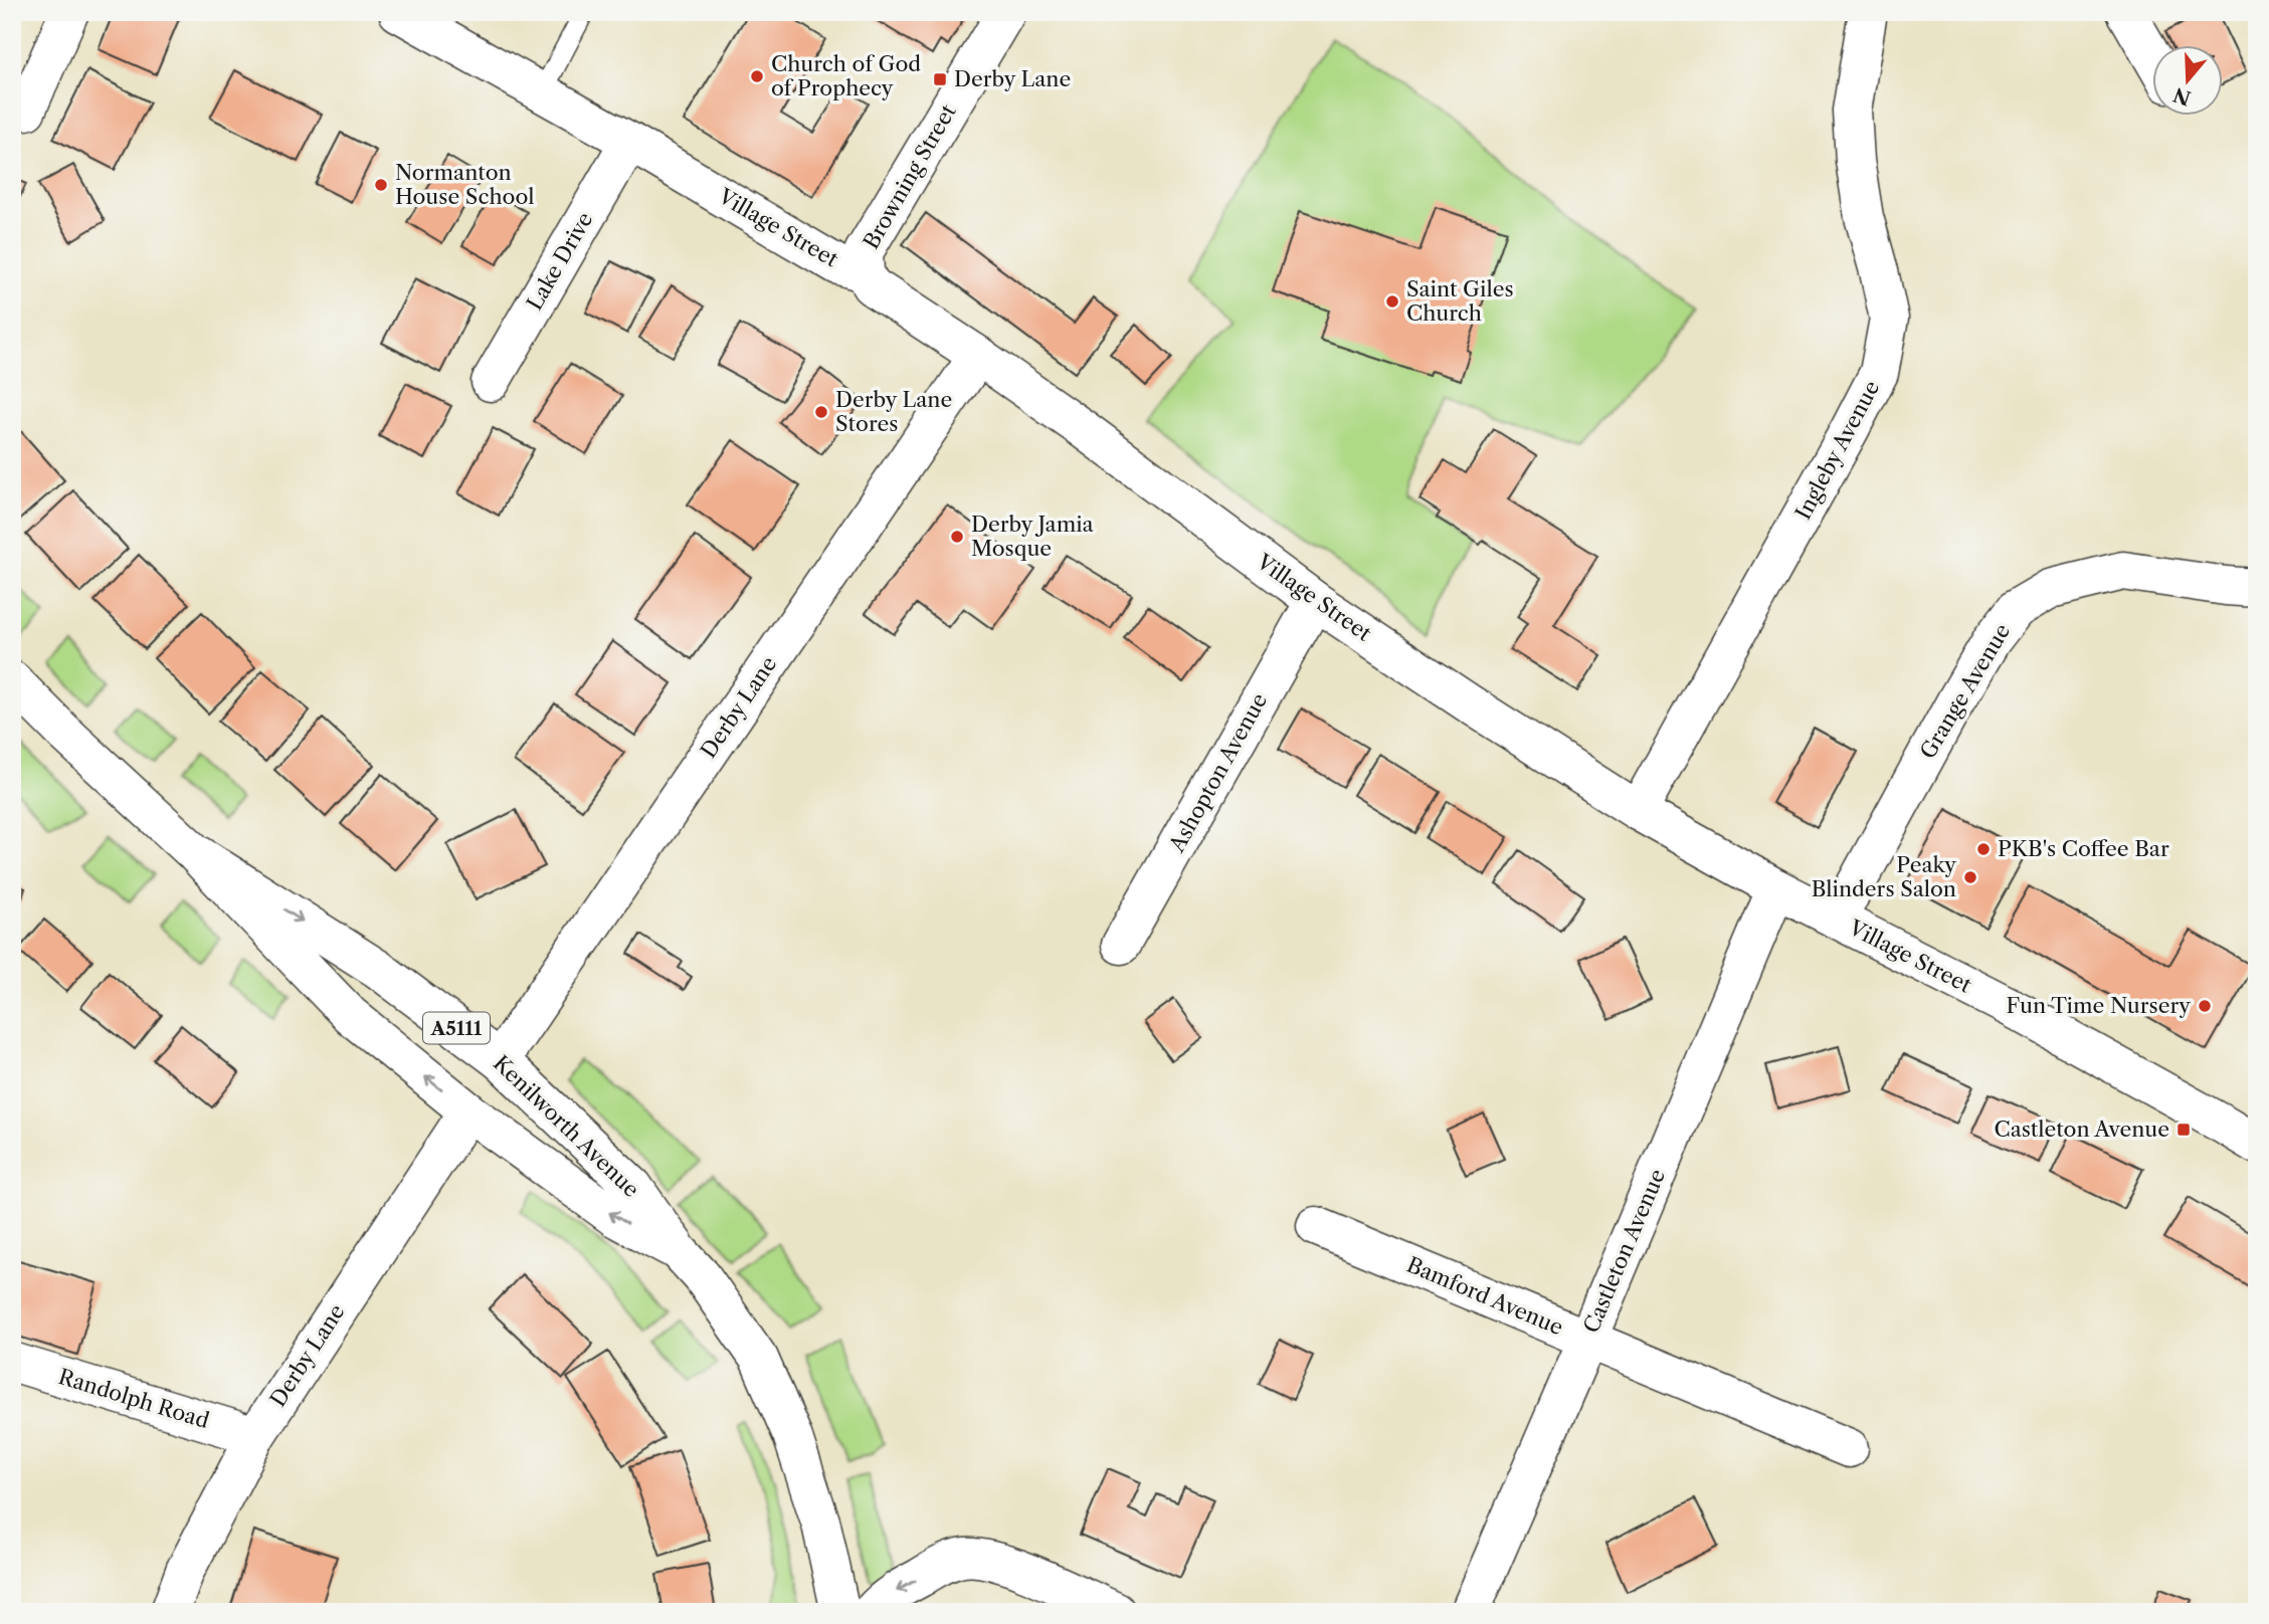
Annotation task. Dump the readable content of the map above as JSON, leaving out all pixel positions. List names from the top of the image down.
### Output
{
  "streets": {
    "main road": [
      "Browning Street",
      "Village Street",
      "Lake Drive",
      "Ingleby Avenue",
      "Grange Avenue",
      "Derby Lane",
      "Ashopton Avenue",
      "A5111",
      "Kenilworth Avenue",
      "Castleton Avenue",
      "Bamford Avenue",
      "Randolph Road"
    ]
  },
  "crossings": [
    ["Browning Street", "Village Street"],
    ["Village Street", "Lake Drive"],
    ["Village Street", "Ingleby Avenue"],
    ["Village Street", "Grange Avenue"],
    ["Village Street", "Derby Lane"],
    ["Village Street", "Ashopton Avenue"],
    ["Village Street", "Castleton Avenue"],
    ["Derby Lane", "Kenilworth Avenue"],
    ["Derby Lane", "Randolph Road"],
    ["Castleton Avenue", "Bamford Avenue"]
  ],
  "places": {
    "other": [
      "Church of God of Prophecy",
      "Normanton House School",
      "Saint Giles Church",
      "Derby Lane Stores",
      "Derby Jamia Mosque",
      "PKB's Coffee Bar",
      "Peaky Blinders Salon",
      "Fun Time Nursery"
    ],
    "transit": ["Derby Lane", "Castleton Avenue"]
  },
  "north": "bottom"
}
